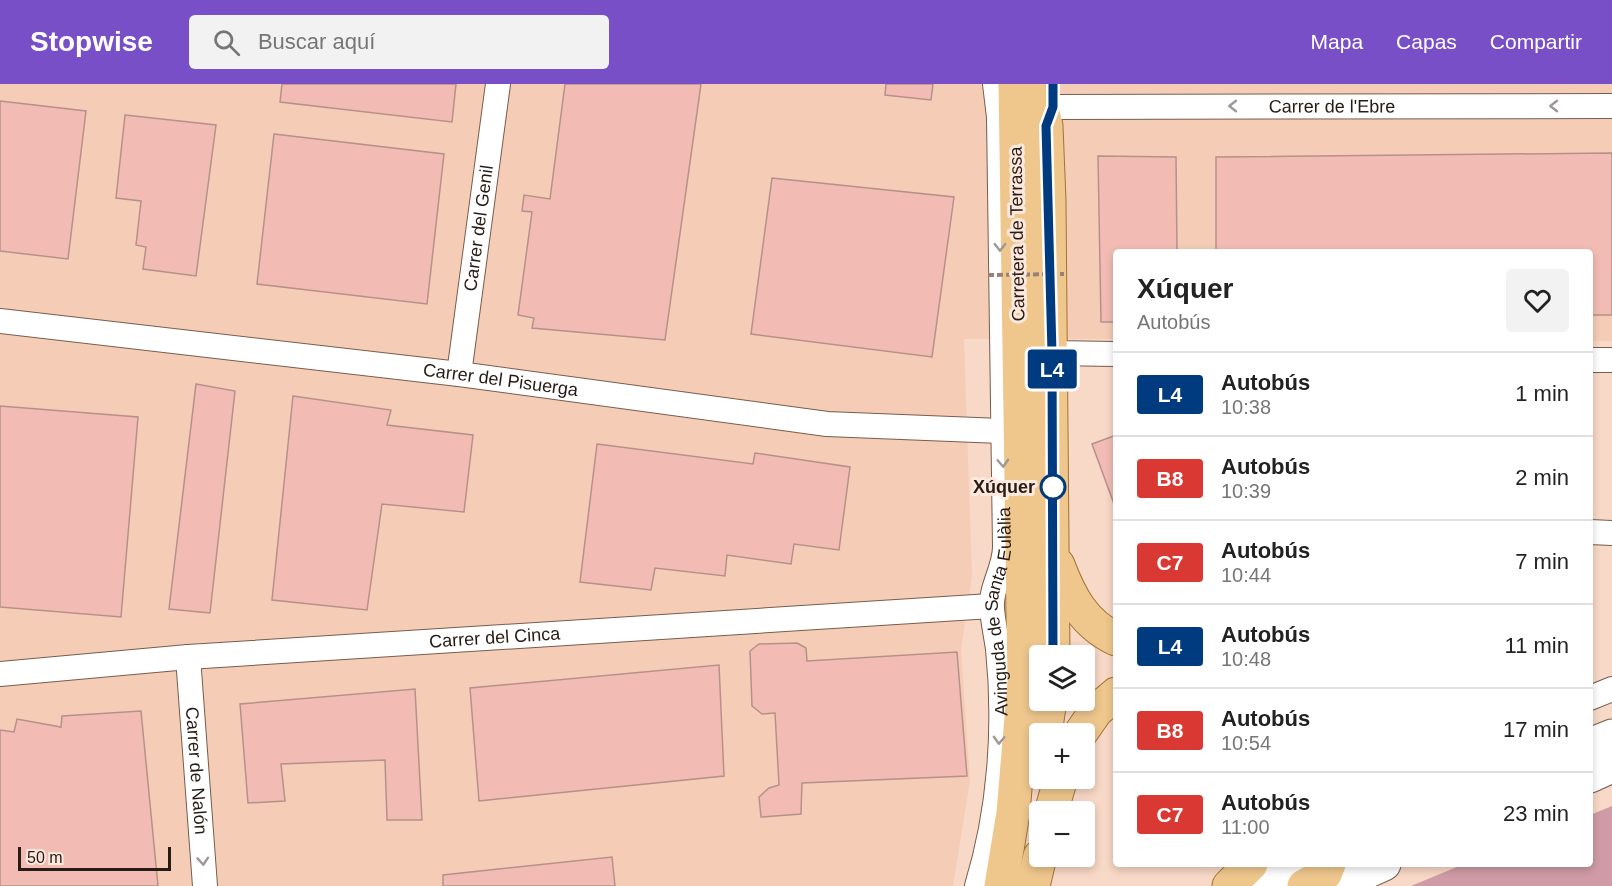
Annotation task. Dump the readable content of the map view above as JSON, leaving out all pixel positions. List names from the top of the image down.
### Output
{
  "streets": {
    "main road": ["Carretera de Terrassa"],
    "street": [
      "Carrer de l'Ebre",
      "Carrer del Genil",
      "Carrer del Pisuerga",
      "Avinguda de Santa Eulàlia",
      "Carrer del Cinca",
      "Carrer de Nalón"
    ]
  },
  "crossings": [
    ["Carrer de l'Ebre", "Carretera de Terrassa"],
    ["Carrer del Genil", "Carrer del Pisuerga"],
    ["Carrer del Pisuerga", "Avinguda de Santa Eulàlia"],
    ["Avinguda de Santa Eulàlia", "Carrer del Cinca"],
    ["Carrer del Cinca", "Carrer de Nalón"]
  ],
  "one_way": ["Carrer de l'Ebre", "Avinguda de Santa Eulàlia", "Carrer de Nalón"],
  "places": ["Xúquer"],
  "lines": ["bus line L4"],
  "scale_bar": "50 m",
  "page": {
    "header": "Stopwise",
    "search": "Buscar aquí",
    "nav": ["Mapa", "Capas", "Compartir"],
    "on_map": "L4",
    "heading": ["Xúquer", "Autobús"],
    "list": [
      {
        "mark": "L4",
        "name": "Autobús",
        "note": "10:38",
        "value": "1 min"
      },
      {
        "mark": "B8",
        "name": "Autobús",
        "note": "10:39",
        "value": "2 min"
      },
      {
        "mark": "C7",
        "name": "Autobús",
        "note": "10:44",
        "value": "7 min"
      },
      {
        "mark": "L4",
        "name": "Autobús",
        "note": "10:48",
        "value": "11 min"
      },
      {
        "mark": "B8",
        "name": "Autobús",
        "note": "10:54",
        "value": "17 min"
      },
      {
        "mark": "C7",
        "name": "Autobús",
        "note": "11:00",
        "value": "23 min"
      }
    ],
    "map_buttons": ["+", "−"],
    "scale": "50 m"
  }
}
